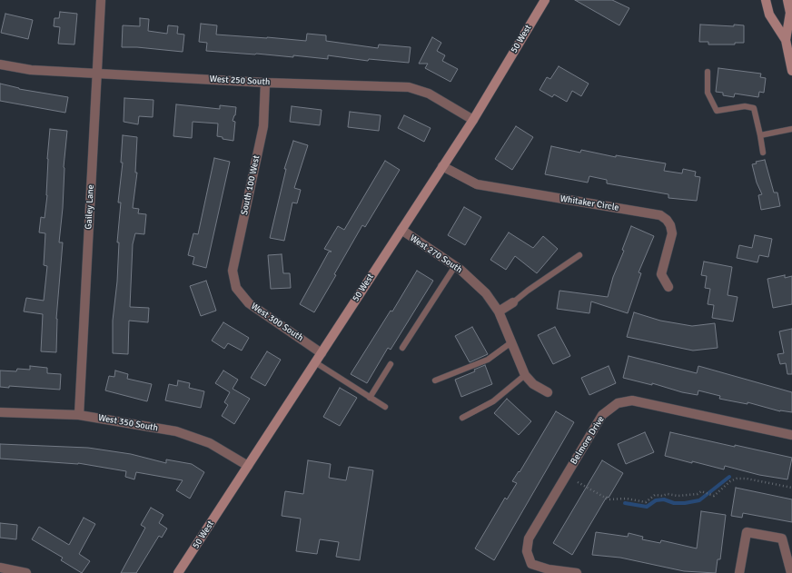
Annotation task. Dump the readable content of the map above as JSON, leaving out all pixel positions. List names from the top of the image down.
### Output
{
  "streets": {
    "street": [
      "50 West",
      "West 250 South",
      "South 100 West",
      "Whitaker Circle",
      "Gailey Lane",
      "West 270 South",
      "West 300 South",
      "West 350 South",
      "Belmore Drive"
    ]
  },
  "crossings": [
    ["50 West", "West 250 South"],
    ["50 West", "Whitaker Circle"],
    ["50 West", "West 270 South"],
    ["50 West", "West 300 South"],
    ["50 West", "West 350 South"],
    ["West 250 South", "South 100 West"],
    ["West 250 South", "Gailey Lane"],
    ["South 100 West", "West 300 South"],
    ["Gailey Lane", "West 350 South"]
  ]
}
